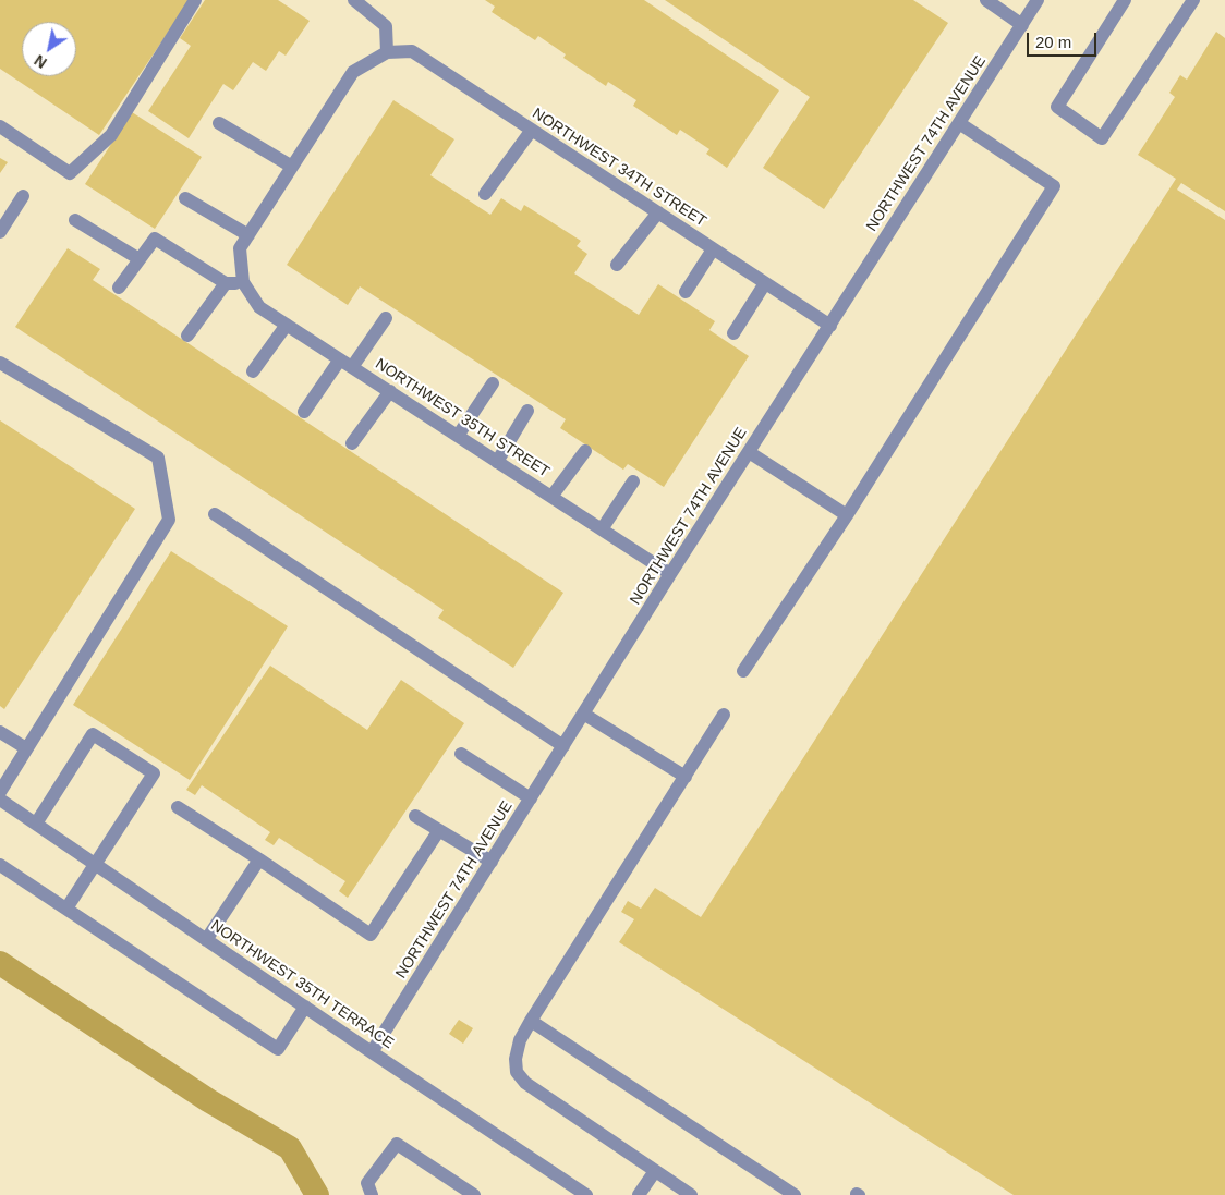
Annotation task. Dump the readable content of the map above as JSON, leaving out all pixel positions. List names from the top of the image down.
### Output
{
  "streets": {
    "street": [
      "NORTHWEST 74TH AVENUE",
      "NORTHWEST 34TH STREET",
      "NORTHWEST 35TH STREET",
      "NORTHWEST 35TH TERRACE"
    ]
  },
  "crossings": [
    ["NORTHWEST 74TH AVENUE", "NORTHWEST 34TH STREET"],
    ["NORTHWEST 74TH AVENUE", "NORTHWEST 35TH STREET"],
    ["NORTHWEST 74TH AVENUE", "NORTHWEST 35TH TERRACE"]
  ],
  "scale_bar": "20 m",
  "north": "bottom left"
}
